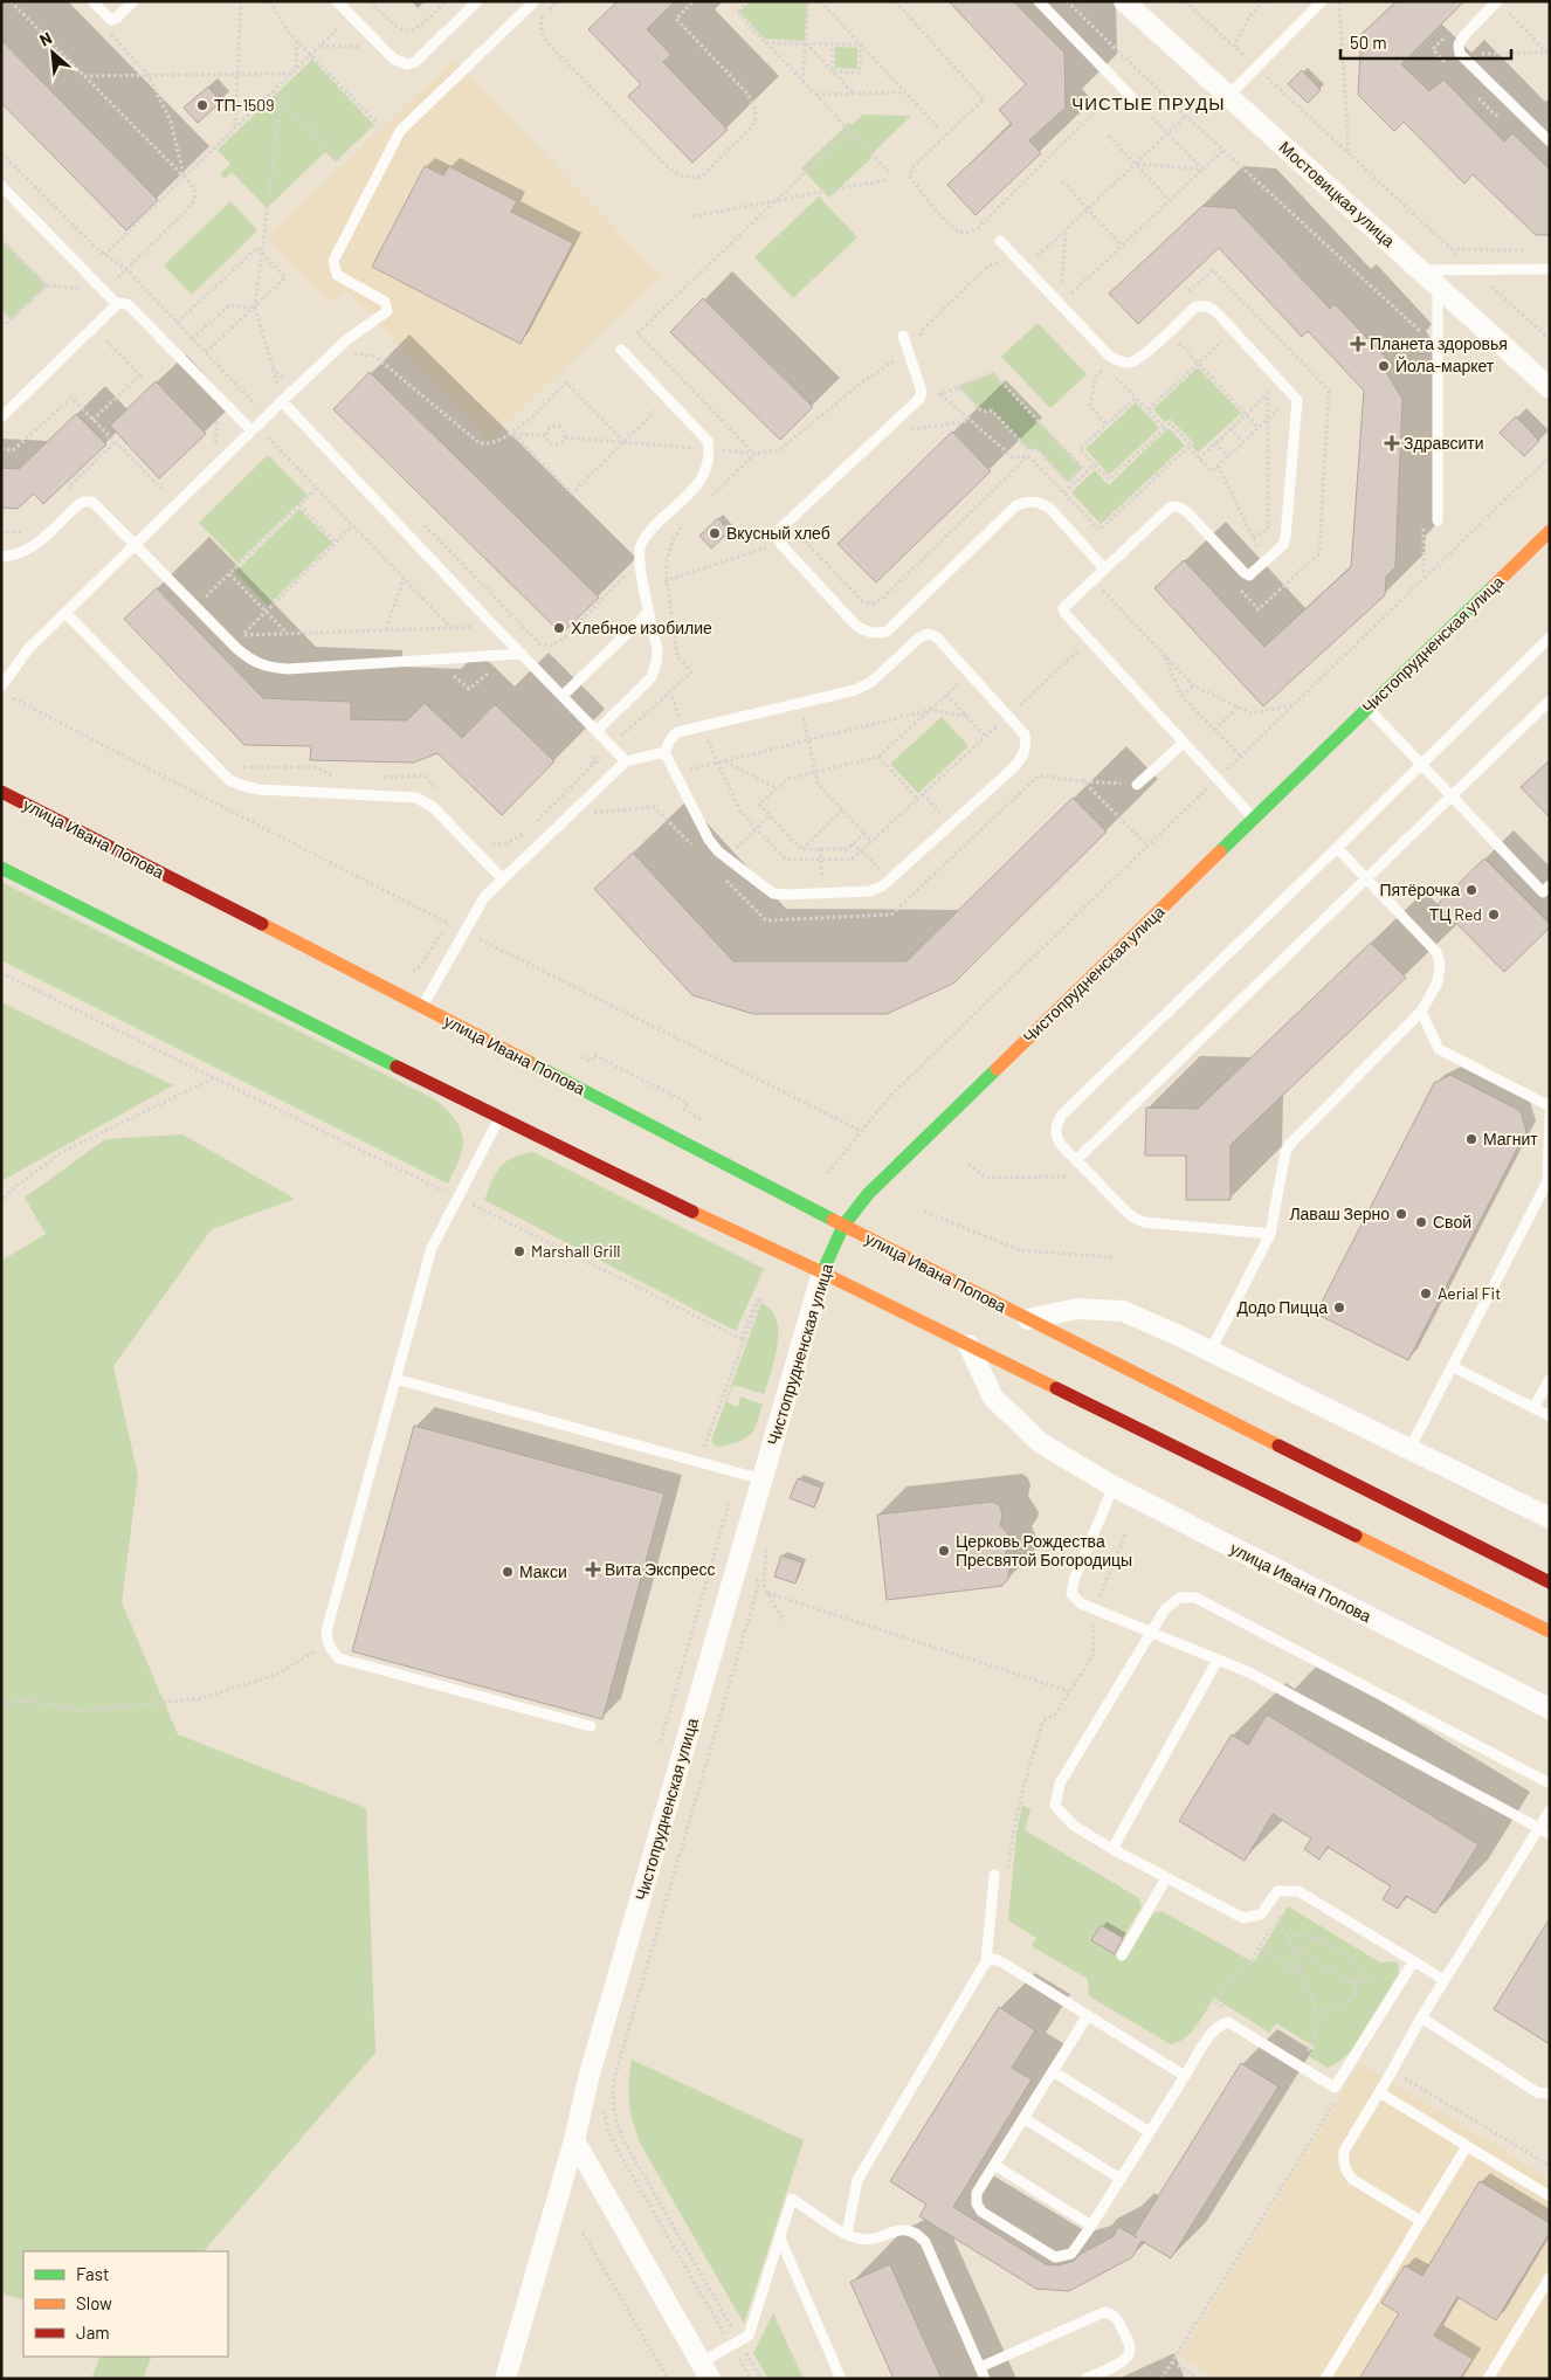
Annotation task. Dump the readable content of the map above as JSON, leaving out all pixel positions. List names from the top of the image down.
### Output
{
  "streets": {
    "main road": ["Чистопрудненская улица", "улица Ивана Попова"],
    "street": ["Мостовицкая улица"]
  },
  "crossings": [
    ["Чистопрудненская улица", "улица Ивана Попова"]
  ],
  "districts": ["ЧИСТЫЕ ПРУДЫ"],
  "places": {
    "other": [
      "ТП-1509",
      "Йола-маркет",
      "Вкусный хлеб",
      "Хлебное изобилие",
      "Пятёрочка",
      "ТЦ Red",
      "Магнит",
      "Лаваш Зерно",
      "Свой",
      "Marshall Grill",
      "Aerial Fit",
      "Додо Пицца",
      "Церковь Рождества Пресвятой Богородицы",
      "Макси"
    ],
    "health": ["Планета здоровья", "Здравсити", "Вита Экспресс"]
  },
  "legend": ["Fast", "Slow", "Jam"],
  "scale_bar": "50 m",
  "north": "top left"
}
